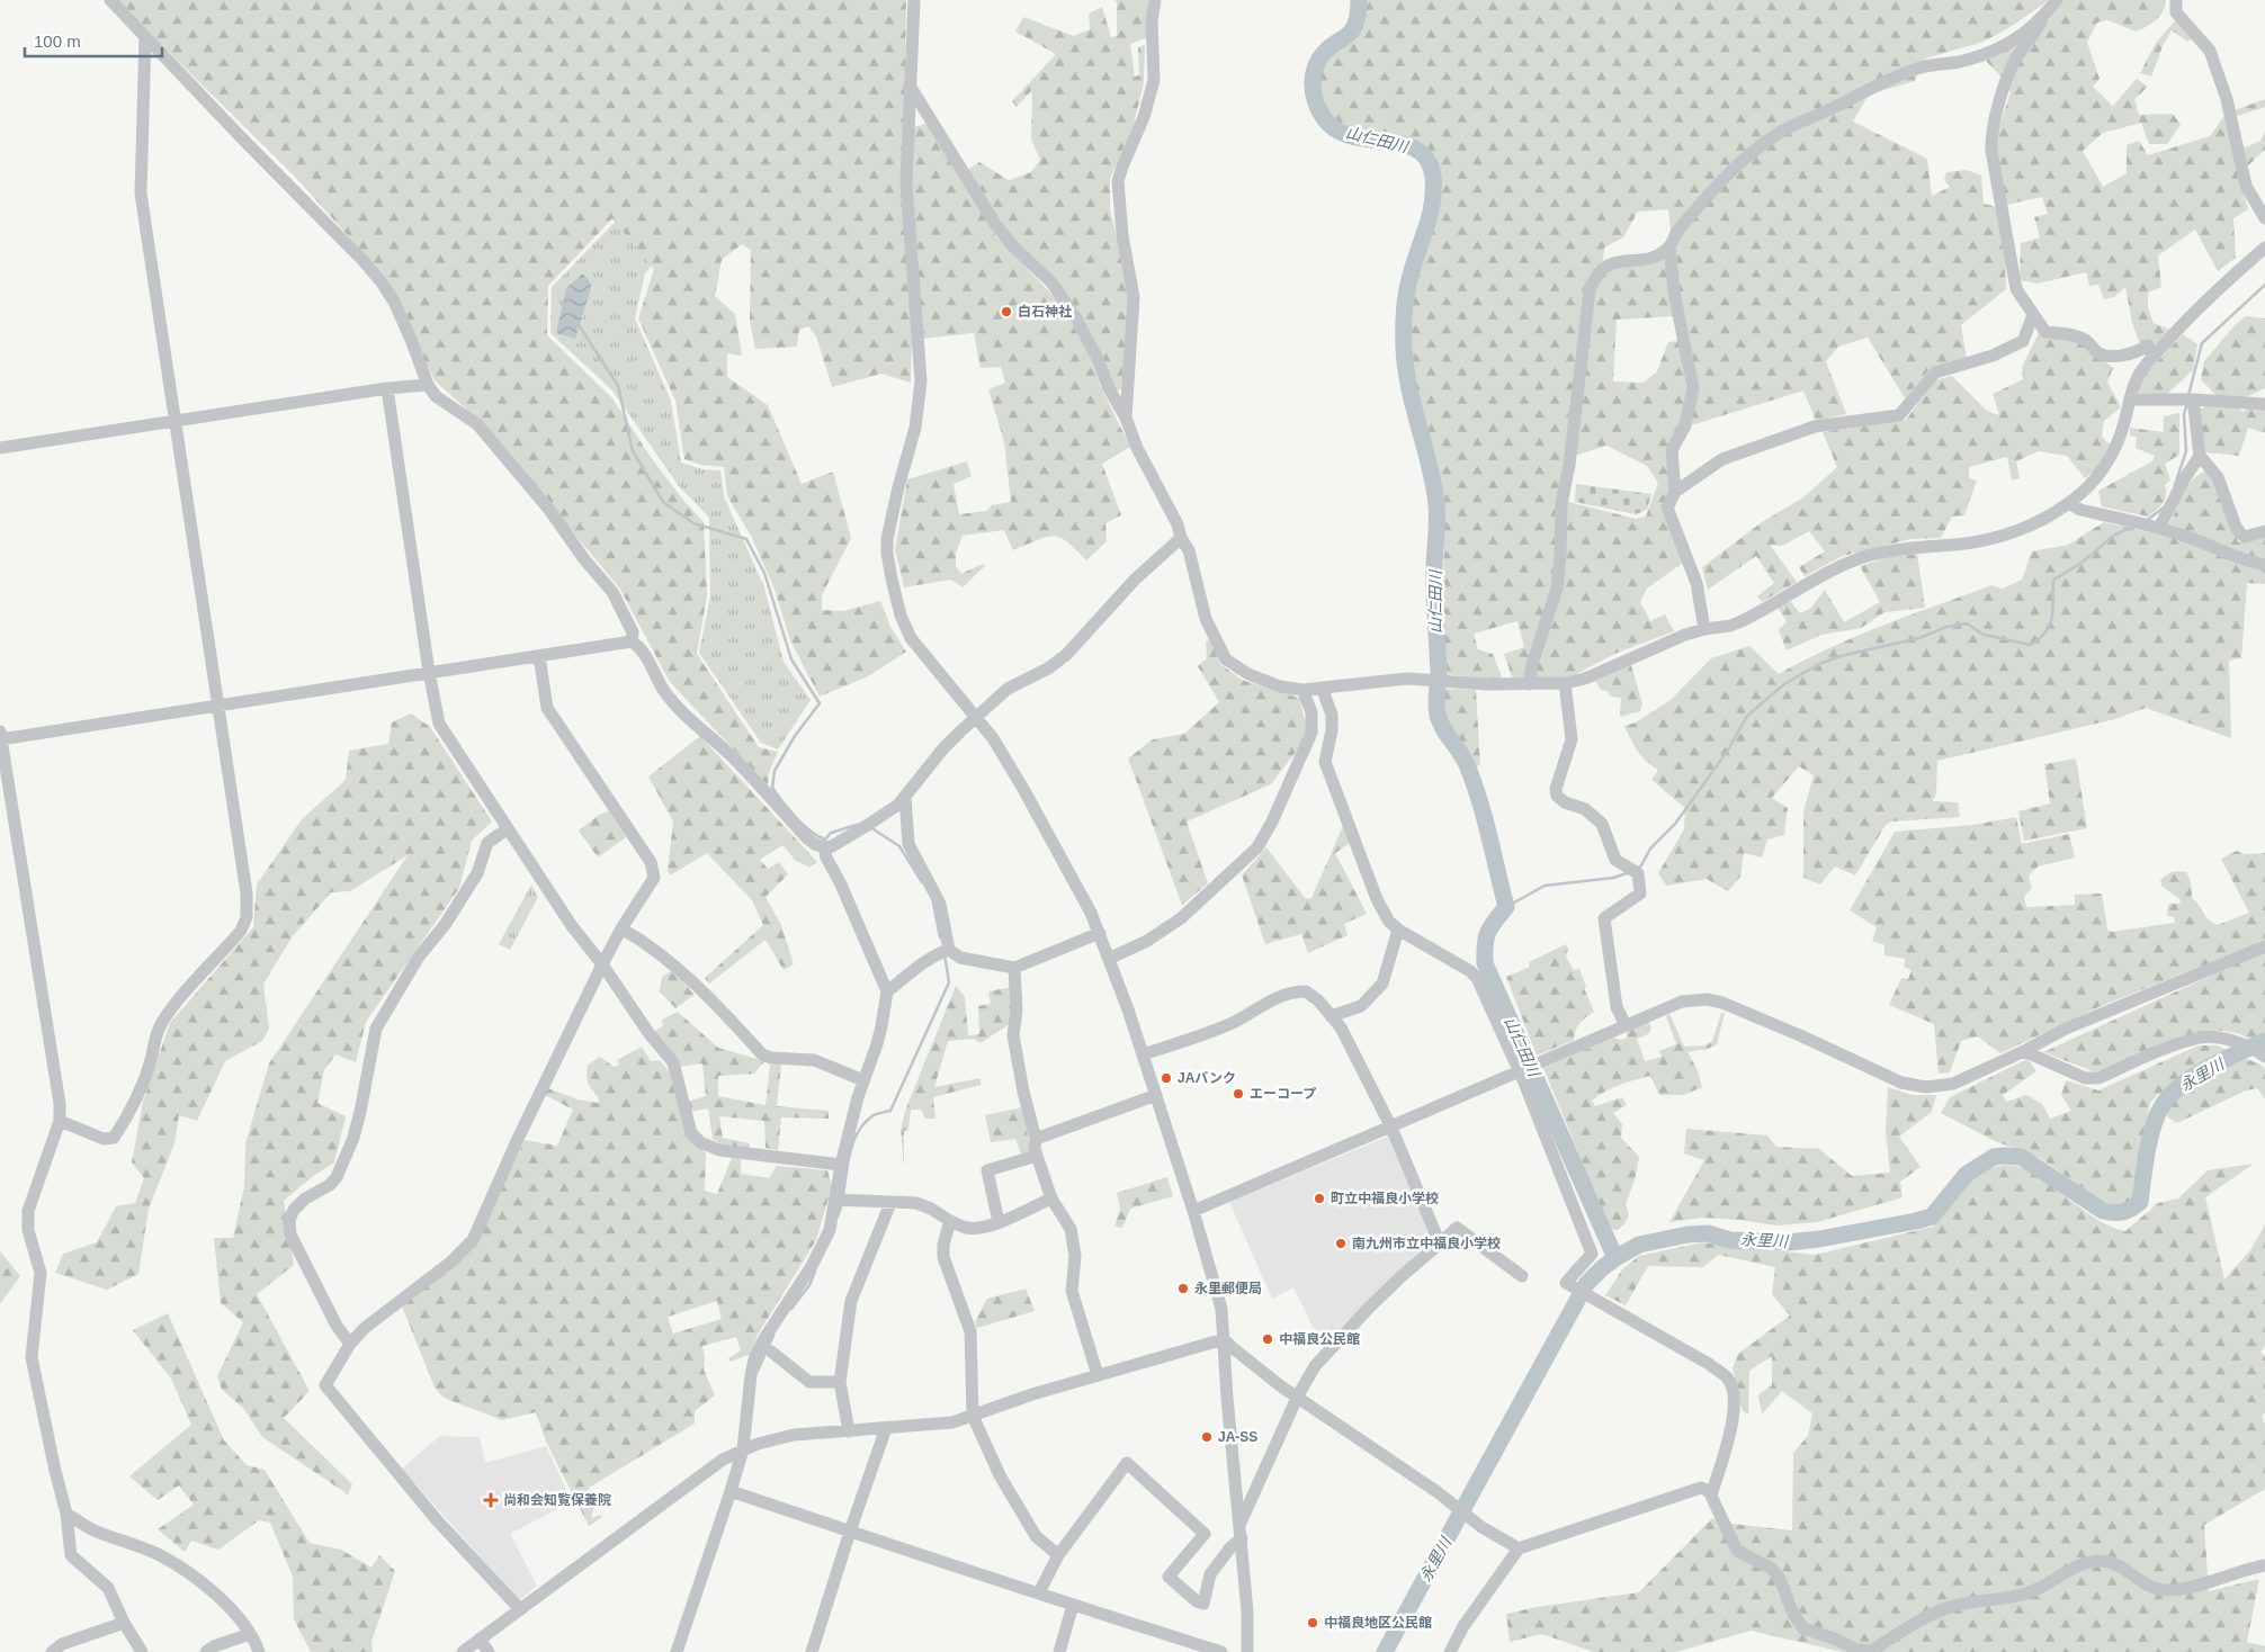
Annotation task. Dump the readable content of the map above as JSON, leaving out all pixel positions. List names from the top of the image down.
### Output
{
  "water": ["山仁田川", "永里川"],
  "places": {
    "other": [
      "白石神社",
      "JAバンク",
      "エーコープ",
      "町立中福良小学校",
      "南九州市立中福良小学校",
      "永里郵便局",
      "中福良公民館",
      "JA-SS",
      "中福良地区公民館"
    ],
    "health": ["尚和会知覧保養院"]
  },
  "scale_bar": "100 m"
}
